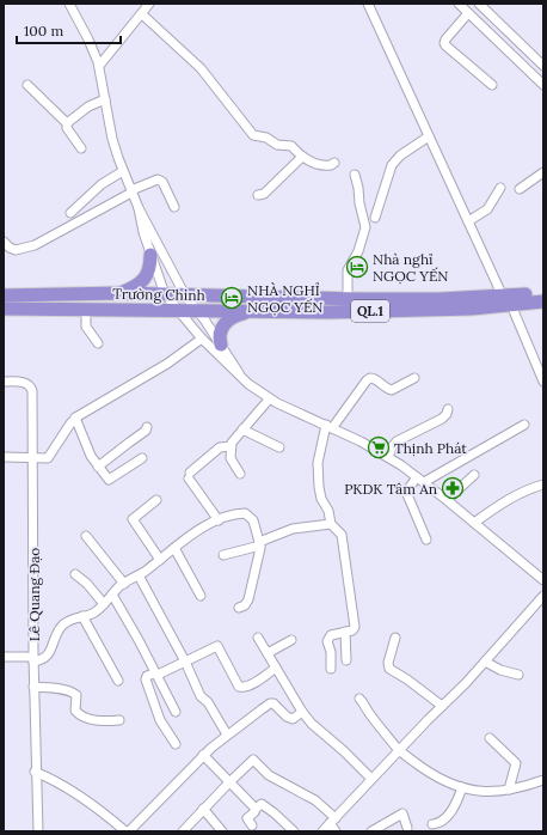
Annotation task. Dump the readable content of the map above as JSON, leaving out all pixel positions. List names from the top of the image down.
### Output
{
  "streets": {
    "highway": ["Trường Chinh", "QL.1"],
    "street": ["Lê Quang Đạo"]
  },
  "places": {
    "hotel": ["Nhà nghỉ NGỌC YẾN", "NHÀ NGHỈ NGỌC YẾN"],
    "supermarket": ["Thịnh Phát"],
    "pharmacy": ["PKDK Tâm An"]
  },
  "scale_bar": "100 m"
}
